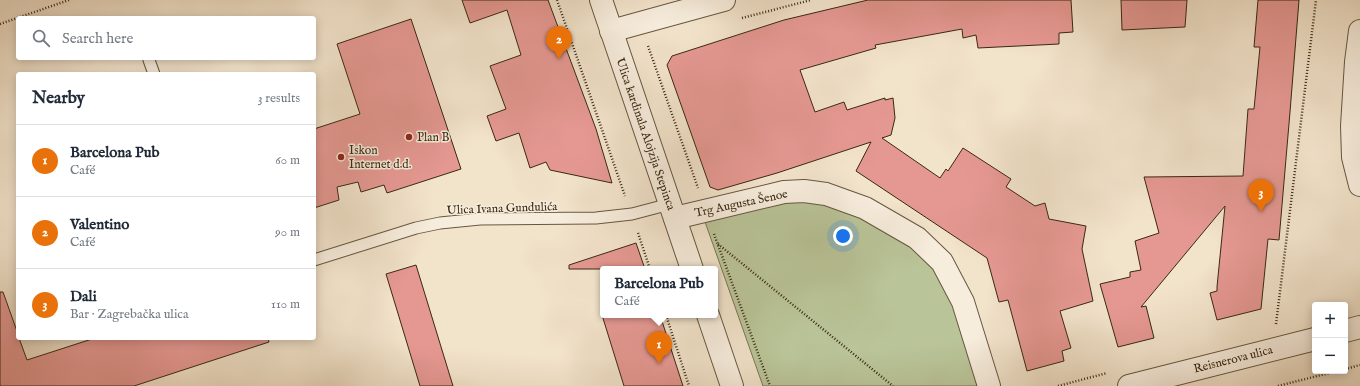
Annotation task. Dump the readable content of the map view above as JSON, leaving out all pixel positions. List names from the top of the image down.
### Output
{
  "streets": {
    "street": ["Ulica kardinala Alojzija Stepinca", "Trg Augusta Šenoe", "Reisnerova ulica"],
    "lane": ["Ulica Ivana Gundulića"]
  },
  "crossings": [
    ["Ulica kardinala Alojzija Stepinca", "Trg Augusta Šenoe"],
    ["Ulica kardinala Alojzija Stepinca", "Ulica Ivana Gundulića"],
    ["Trg Augusta Šenoe", "Ulica Ivana Gundulića"]
  ],
  "places": ["Plan B", "Iskon Internet d.d."],
  "page": {
    "search": "Search here",
    "pins": ["2", "3", "1"],
    "heading": ["Nearby", "3 results"],
    "list": [
      {
        "mark": "1",
        "name": "Barcelona Pub",
        "note": "Café",
        "value": "60 m"
      },
      {
        "mark": "2",
        "name": "Valentino",
        "note": "Café",
        "value": "90 m"
      },
      {
        "mark": "3",
        "name": "Dali",
        "note": "Bar · Zagrebačka ulica",
        "value": "110 m"
      }
    ],
    "popup": ["Barcelona Pub", "Café"],
    "map_buttons": ["+", "−"]
  }
}
